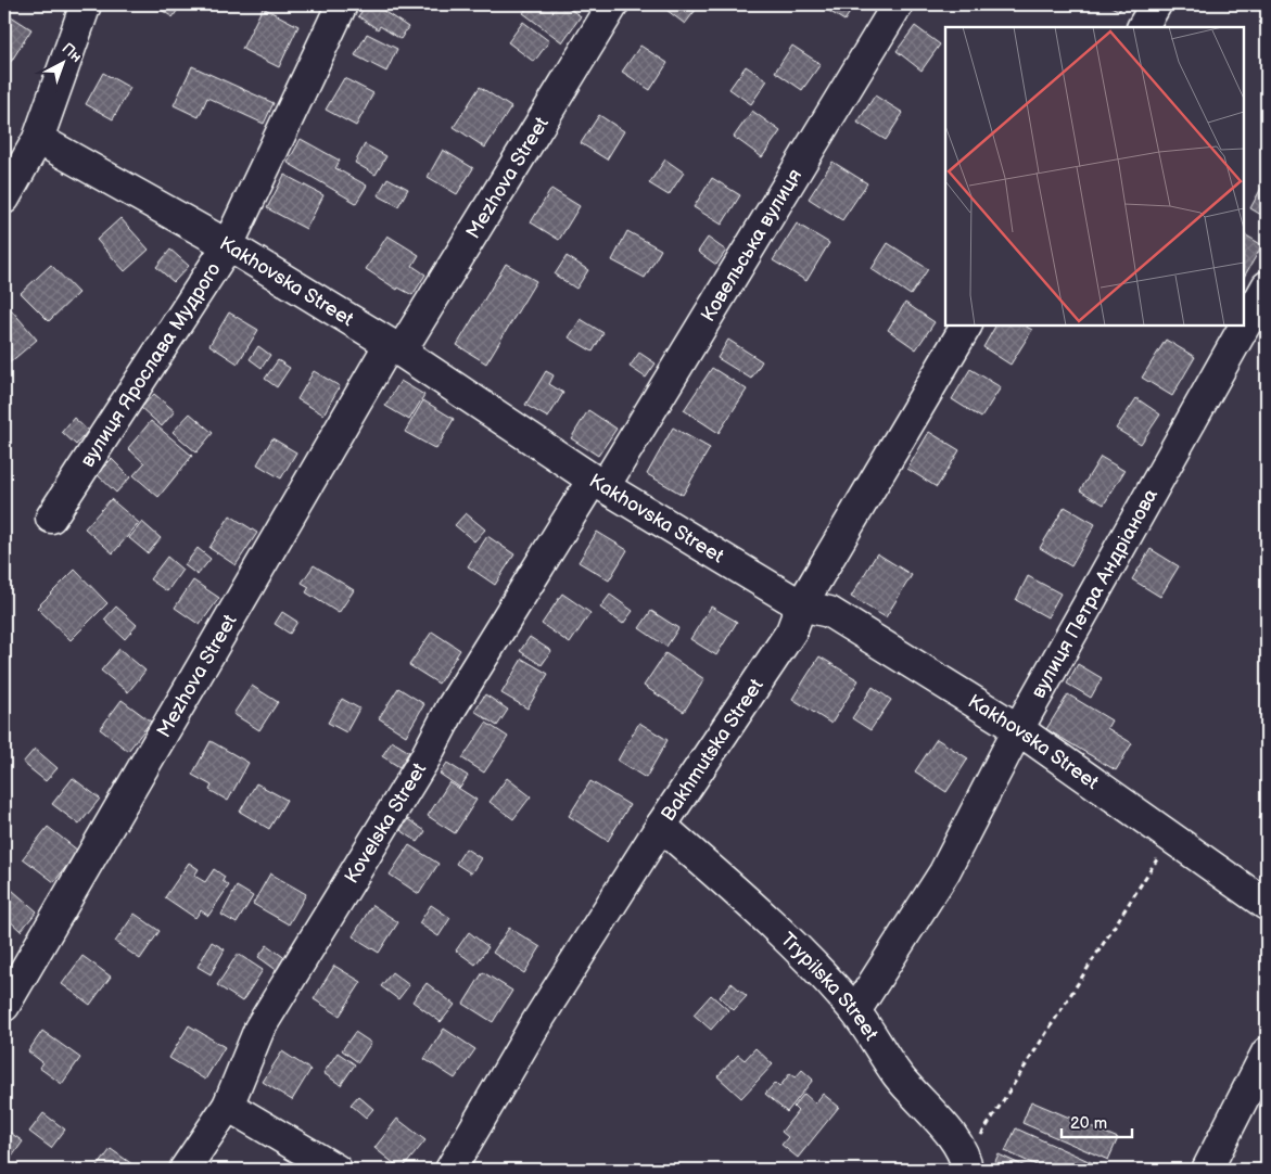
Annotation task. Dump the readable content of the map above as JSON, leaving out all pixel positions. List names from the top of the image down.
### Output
{
  "streets": {
    "street": [
      "Mezhova Street",
      "Ковельська вулиця",
      "Kakhovska Street",
      "вулиця Ярослава Мудрого",
      "вулиця Петра Андріанова",
      "Bakhmutska Street",
      "Kovelska Street",
      "Trypilska Street"
    ]
  },
  "crossings": [
    ["Mezhova Street", "Kakhovska Street"],
    ["Ковельська вулиця", "Kakhovska Street"],
    ["Ковельська вулиця", "Kovelska Street"],
    ["Kakhovska Street", "вулиця Ярослава Мудрого"],
    ["Kakhovska Street", "вулиця Петра Андріанова"],
    ["Kakhovska Street", "Bakhmutska Street"],
    ["Kakhovska Street", "Kovelska Street"],
    ["вулиця Петра Андріанова", "Trypilska Street"],
    ["Bakhmutska Street", "Trypilska Street"]
  ],
  "scale_bar": "20 m",
  "north": "top right"
}
